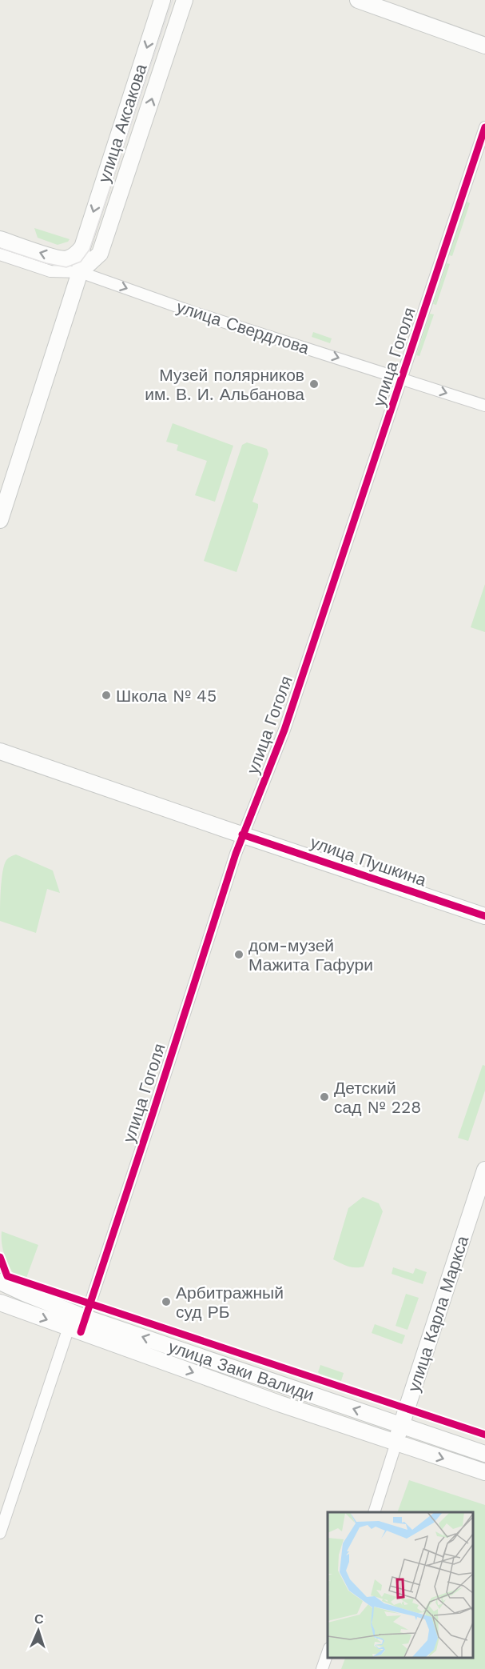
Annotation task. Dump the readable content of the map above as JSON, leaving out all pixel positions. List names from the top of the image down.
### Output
{
  "streets": {
    "main road": [
      "улица Аксакова",
      "улица Пушкина",
      "улица Карла Маркса",
      "улица Заки Валиди"
    ],
    "street": ["улица Свердлова", "улица Гоголя"]
  },
  "crossings": [
    ["улица Аксакова", "улица Свердлова"],
    ["улица Свердлова", "улица Гоголя"],
    ["улица Гоголя", "улица Пушкина"],
    ["улица Гоголя", "улица Заки Валиди"],
    ["улица Карла Маркса", "улица Заки Валиди"]
  ],
  "one_way": ["улица Свердлова"],
  "places": [
    "Музей полярников им. В. И. Альбанова",
    "Школа № 45",
    "дом-музей Мажита Гафури",
    "Детский сад № 228",
    "Арбитражный суд РБ"
  ],
  "north": "top"
}
